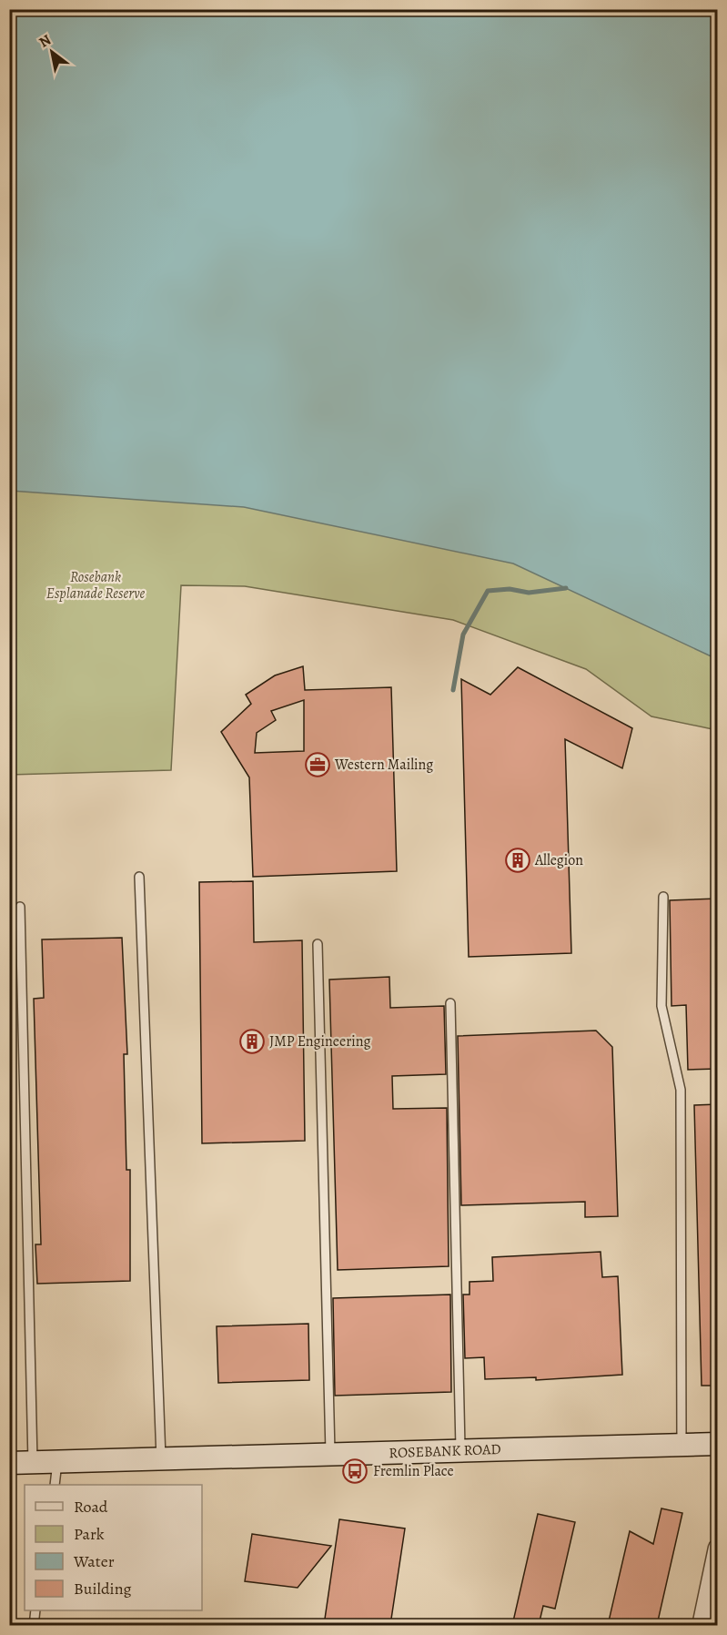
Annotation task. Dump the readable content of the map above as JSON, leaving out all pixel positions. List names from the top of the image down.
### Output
{
  "streets": {
    "main road": ["ROSEBANK ROAD"]
  },
  "parks": ["Rosebank Esplanade Reserve"],
  "places": {
    "office": ["Western Mailing"],
    "building": ["Allegion", "JMP Engineering"],
    "bus stop": ["Fremlin Place"]
  },
  "legend": [
    "Road",
    "Park",
    "Water",
    "Building"
  ],
  "north": "top left"
}
